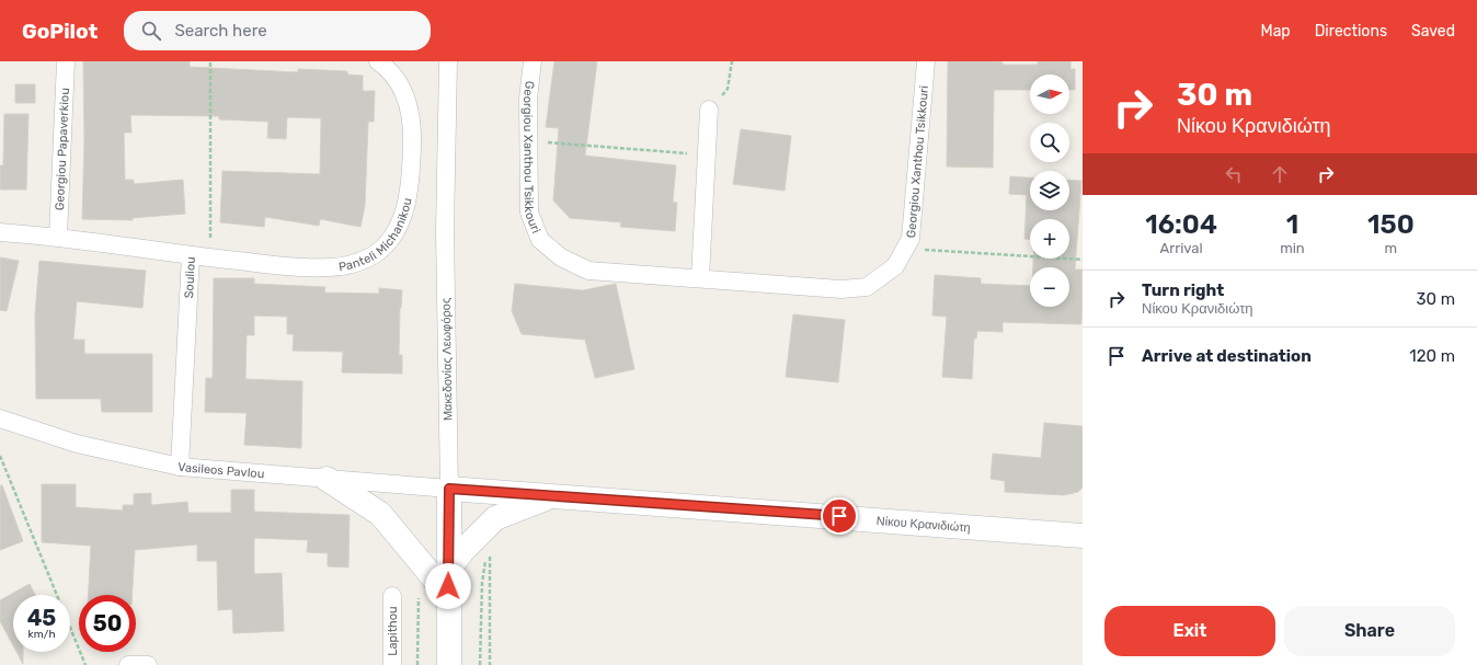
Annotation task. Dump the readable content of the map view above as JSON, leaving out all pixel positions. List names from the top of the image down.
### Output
{
  "streets": {
    "main road": ["Μακεδονίας Λεωφόρος", "Νίκου Κρανιδιώτη"],
    "street": [
      "Georgiou Papaverkiou",
      "Georgiou Xanthou Tsikkouri",
      "Panteli Michanikou",
      "Souliou",
      "Vasileos Pavlou",
      "Lapithou"
    ]
  },
  "crossings": [
    ["Georgiou Papaverkiou", "Souliou"],
    ["Panteli Michanikou", "Souliou"],
    ["Souliou", "Vasileos Pavlou"],
    ["Μακεδονίας Λεωφόρος", "Vasileos Pavlou"],
    ["Μακεδονίας Λεωφόρος", "Νίκου Κρανιδιώτη"],
    ["Vasileos Pavlou", "Νίκου Κρανιδιώτη"]
  ],
  "north": "right",
  "page": {
    "header": "GoPilot",
    "search": "Search here",
    "nav": ["Map", "Directions", "Saved"],
    "turn": ["30 m", "Νίκου Κρανιδιώτη"],
    "map_buttons": ["+", "−"],
    "eta": [
      "16:04",
      "Arrival",
      "1",
      "min",
      "150",
      "m"
    ],
    "list": [
      {
        "name": "Turn right",
        "note": "Νίκου Κρανιδιώτη",
        "value": "30 m"
      },
      {
        "name": "Arrive at destination",
        "value": "120 m"
      }
    ],
    "speed": "45 km/h",
    "limit": "50",
    "buttons": ["Exit", "Share"]
  }
}
